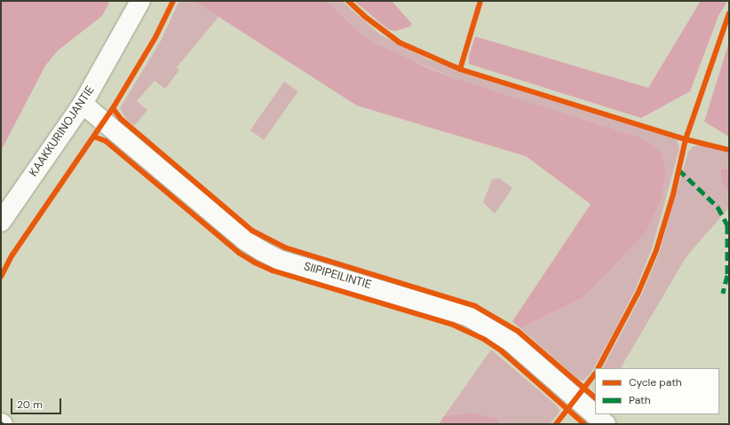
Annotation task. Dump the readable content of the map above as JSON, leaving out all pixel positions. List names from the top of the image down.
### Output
{
  "streets": {
    "street": ["KAAKKURINOJANTIE", "SIIPIPEILINTIE"]
  },
  "crossings": [
    ["KAAKKURINOJANTIE", "SIIPIPEILINTIE"]
  ],
  "legend": ["Cycle path", "Path"],
  "scale_bar": "20 m"
}
